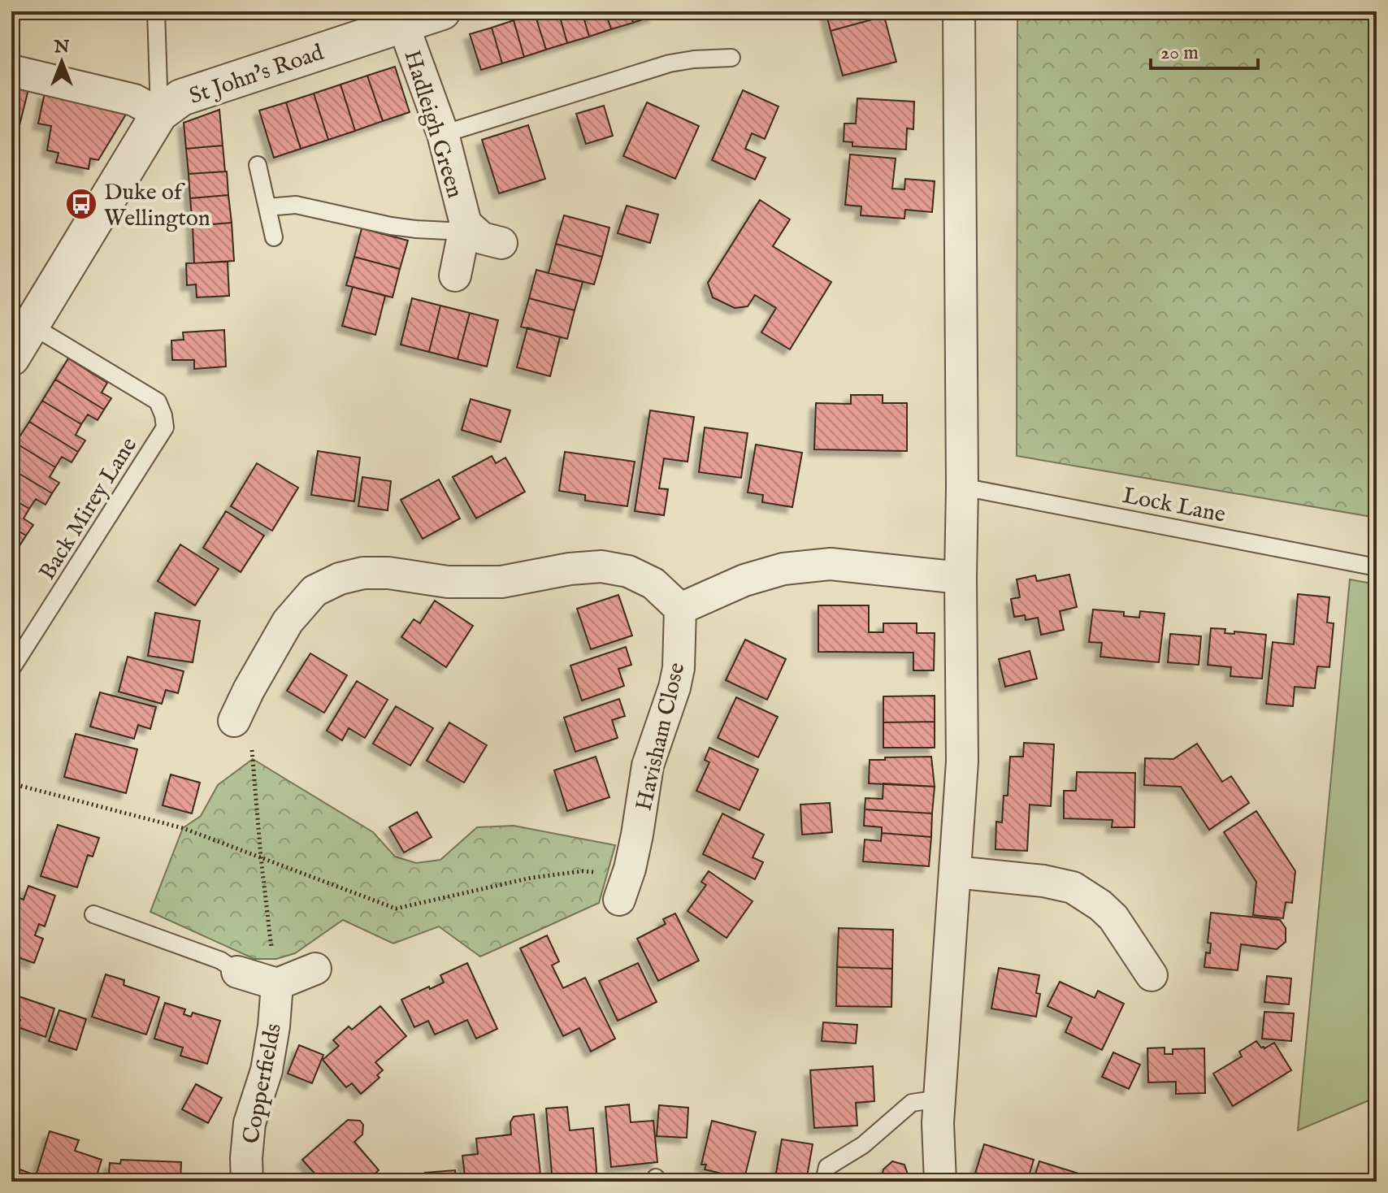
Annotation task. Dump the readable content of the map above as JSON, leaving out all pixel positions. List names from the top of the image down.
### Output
{
  "streets": {
    "street": [
      "St John's Road",
      "Hadleigh Green",
      "Havisham Close",
      "Copperfields"
    ],
    "lane": ["Lock Lane", "Back Mirey Lane"]
  },
  "crossings": [
    ["St John's Road", "Hadleigh Green"],
    ["St John's Road", "Back Mirey Lane"]
  ],
  "places": {
    "bus stop": ["Duke of Wellington"]
  },
  "scale_bar": "20 m",
  "north": "top"
}
